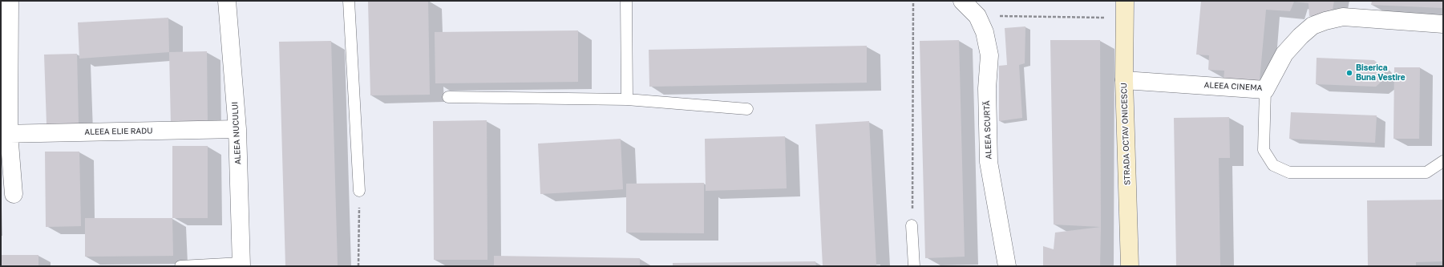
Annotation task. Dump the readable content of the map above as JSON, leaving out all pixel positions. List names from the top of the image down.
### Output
{
  "streets": {
    "street": [
      "ALEEA CINEMA",
      "ALEEA SCURTĂ",
      "ALEEA ELIE RADU",
      "ALEEA NUCULUI",
      "STRADA OCTAV ONICESCU"
    ]
  },
  "crossings": [
    ["ALEEA CINEMA", "STRADA OCTAV ONICESCU"],
    ["ALEEA ELIE RADU", "ALEEA NUCULUI"]
  ],
  "places": ["Biserica Buna Vestire"]
}
